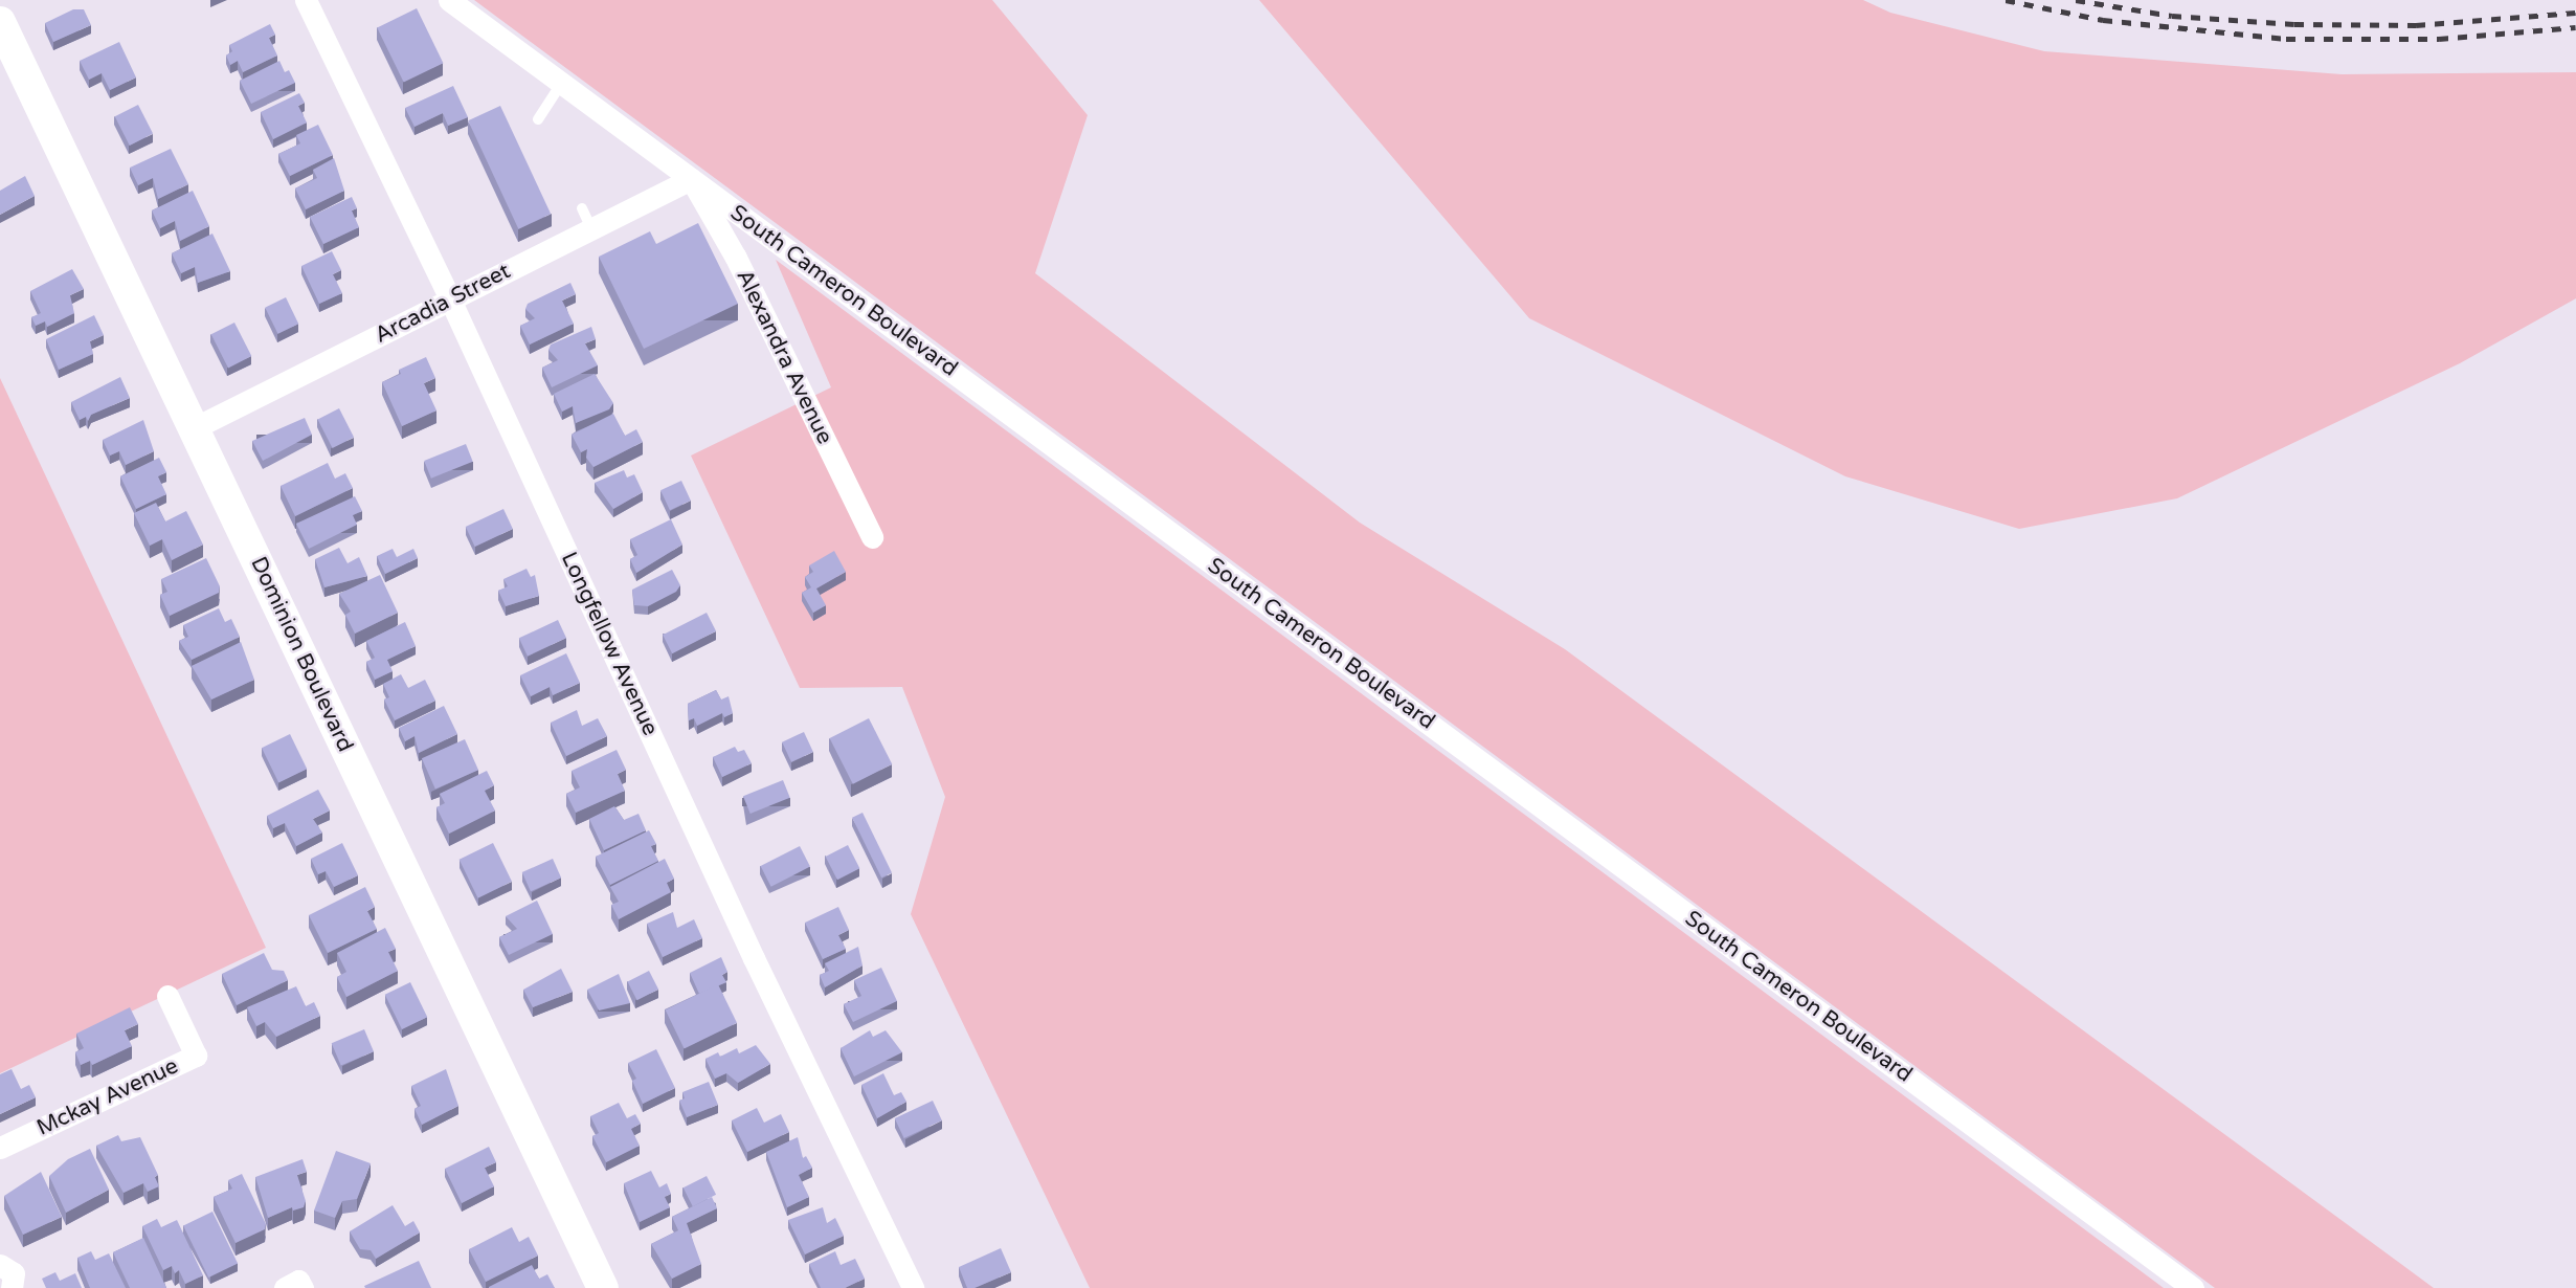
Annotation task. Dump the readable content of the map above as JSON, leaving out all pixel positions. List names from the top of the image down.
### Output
{
  "streets": {
    "street": [
      "South Cameron Boulevard",
      "Arcadia Street",
      "Alexandra Avenue",
      "Longfellow Avenue",
      "Dominion Boulevard",
      "Mckay Avenue"
    ]
  },
  "crossings": [
    ["South Cameron Boulevard", "Arcadia Street"],
    ["South Cameron Boulevard", "Alexandra Avenue"],
    ["Arcadia Street", "Alexandra Avenue"],
    ["Arcadia Street", "Longfellow Avenue"],
    ["Arcadia Street", "Dominion Boulevard"]
  ]
}
